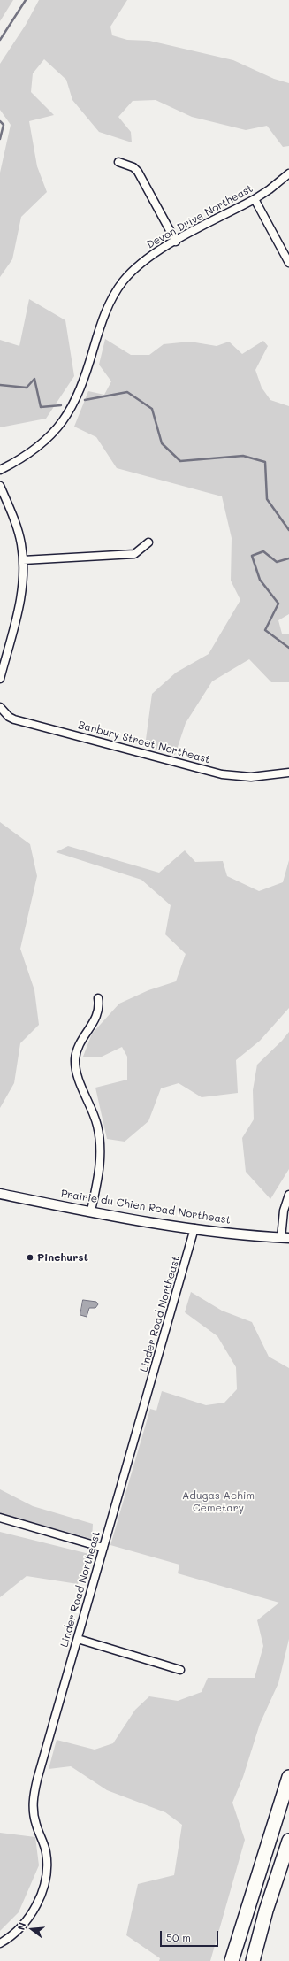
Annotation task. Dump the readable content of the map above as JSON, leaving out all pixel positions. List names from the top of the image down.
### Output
{
  "streets": {
    "street": [
      "Devon Drive Northeast",
      "Banbury Street Northeast",
      "Prairie du Chien Road Northeast",
      "Linder Road Northeast"
    ]
  },
  "crossings": [
    ["Prairie du Chien Road Northeast", "Linder Road Northeast"]
  ],
  "parks": ["Adugas Achim Cemetary"],
  "places": ["Pinehurst"],
  "scale_bar": "50 m",
  "north": "left"
}
